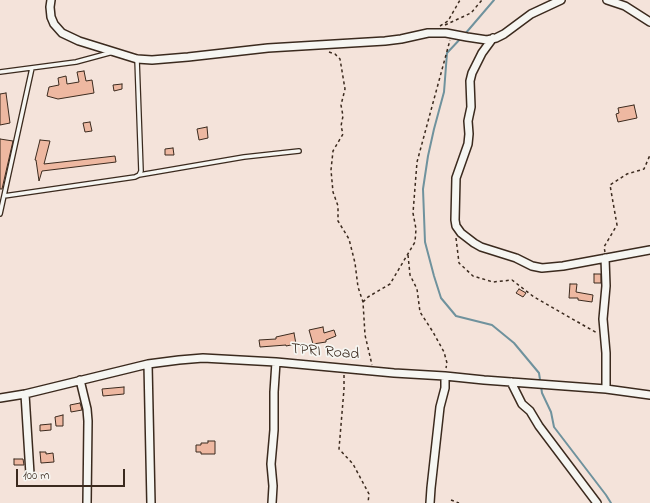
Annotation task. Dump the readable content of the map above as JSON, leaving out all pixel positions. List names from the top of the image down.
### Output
{
  "streets": {
    "street": ["TPRI Road"]
  },
  "scale_bar": "100 m"
}
